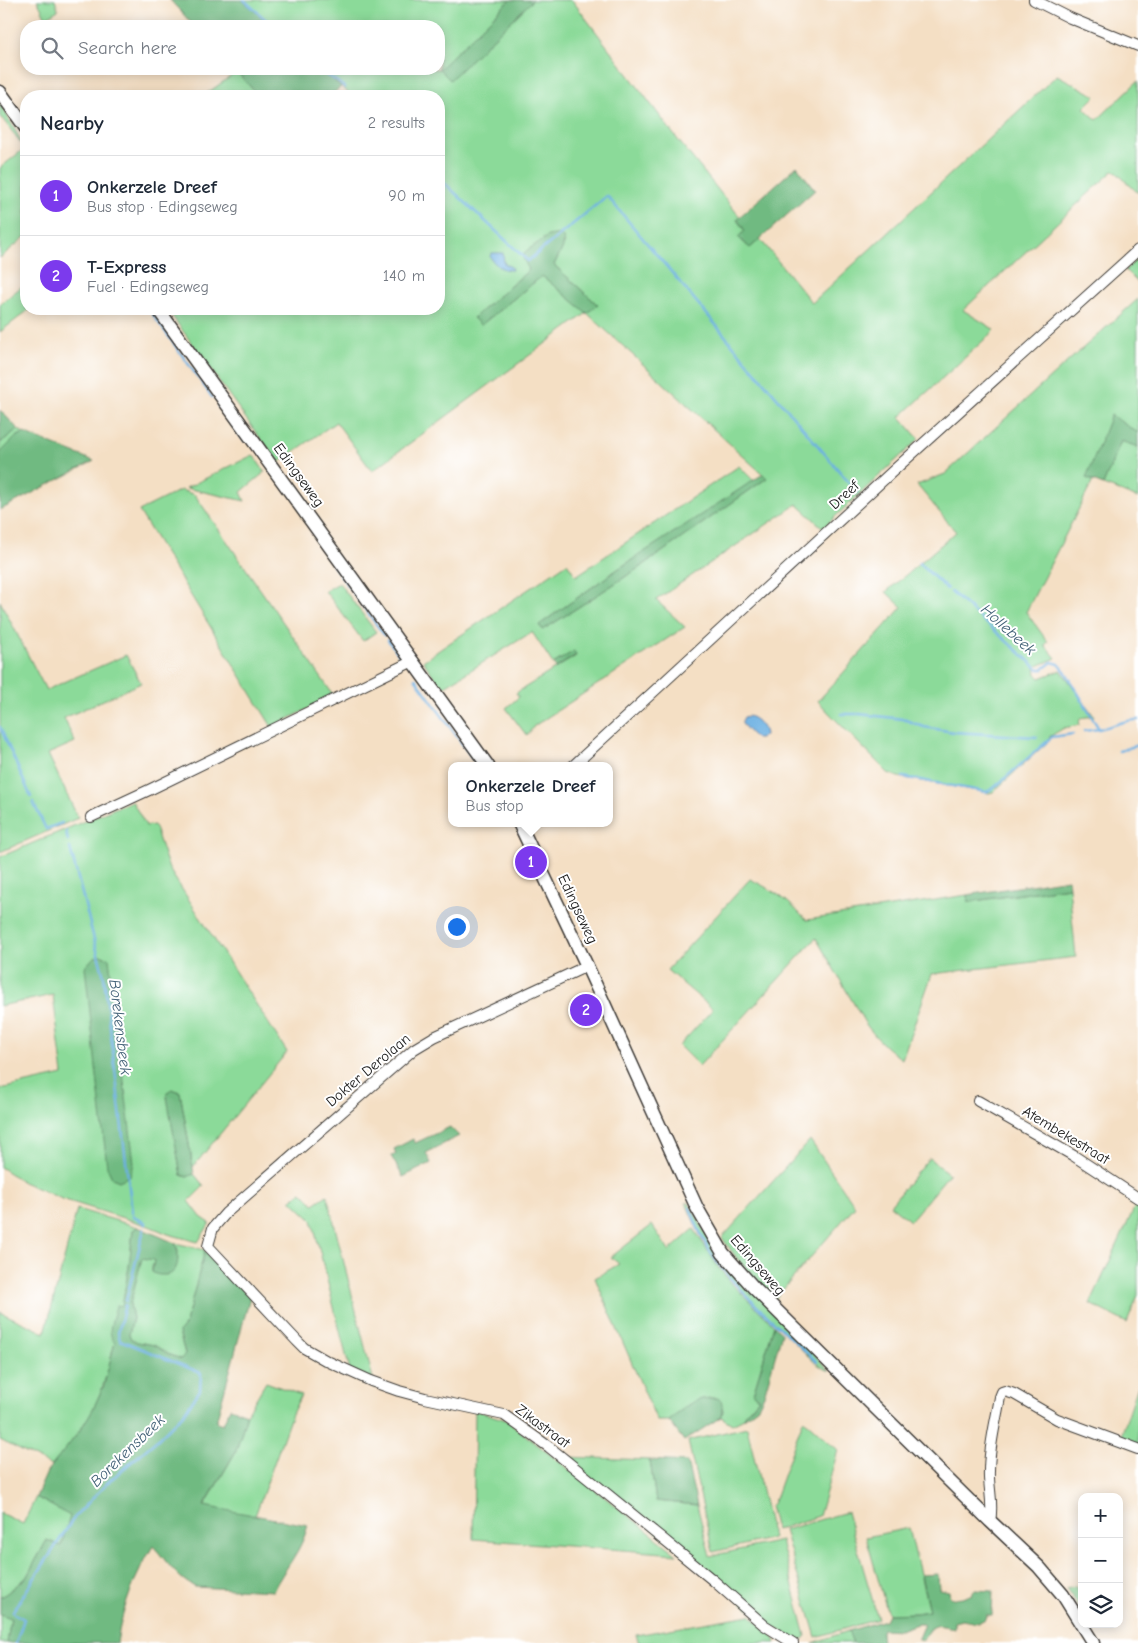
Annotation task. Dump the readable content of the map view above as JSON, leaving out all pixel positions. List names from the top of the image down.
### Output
{
  "streets": {
    "main road": ["Edingseweg"],
    "street": [
      "Dreef",
      "Dokter Derolaan",
      "Atembekestraat",
      "Zikastraat"
    ]
  },
  "crossings": [
    ["Edingseweg", "Dokter Derolaan"],
    ["Dokter Derolaan", "Zikastraat"]
  ],
  "water": ["Hollebeek", "Borekensbeek"],
  "page": {
    "search": "Search here",
    "heading": ["Nearby", "2 results"],
    "list": [
      {
        "mark": "1",
        "name": "Onkerzele Dreef",
        "note": "Bus stop · Edingseweg",
        "value": "90 m"
      },
      {
        "mark": "2",
        "name": "T-Express",
        "note": "Fuel · Edingseweg",
        "value": "140 m"
      }
    ],
    "popup": ["Onkerzele Dreef", "Bus stop"],
    "pins": ["1", "2"],
    "map_buttons": ["+", "−"]
  }
}
